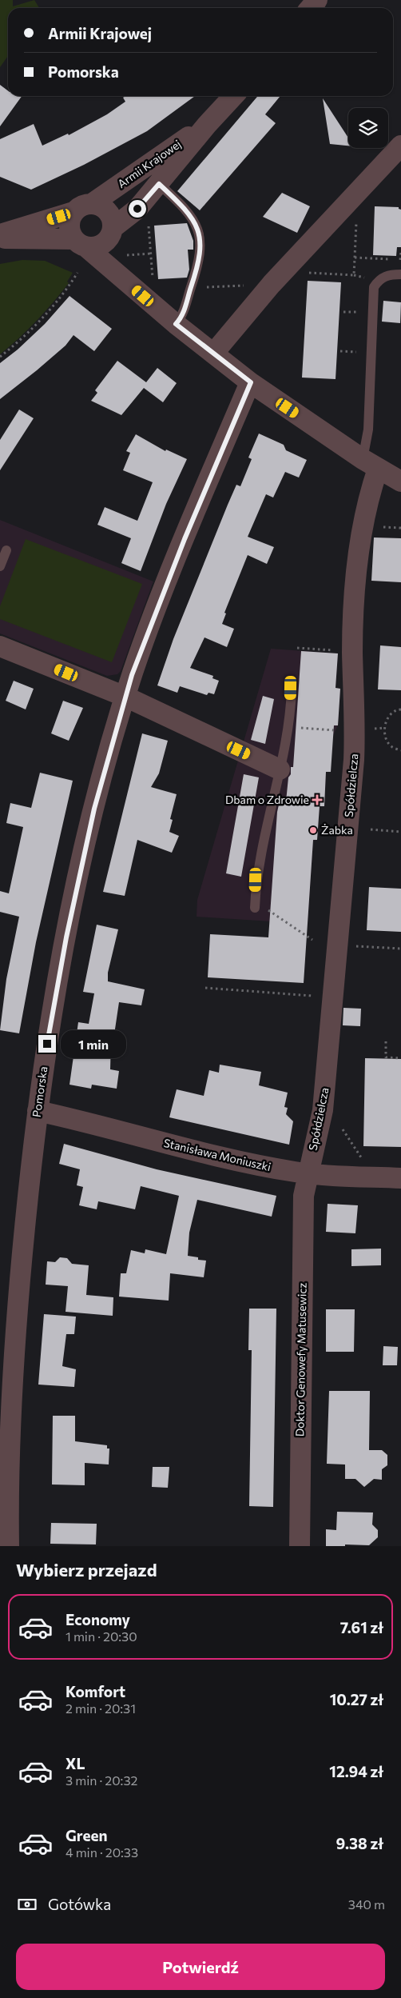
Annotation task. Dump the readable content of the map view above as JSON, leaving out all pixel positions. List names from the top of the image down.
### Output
{
  "streets": {
    "street": [
      "Armii Krajowej",
      "Spółdzielcza",
      "Pomorska",
      "Stanisława Moniuszki",
      "Doktor Genowefy Matusewicz"
    ]
  },
  "crossings": [
    ["Spółdzielcza", "Stanisława Moniuszki"],
    ["Spółdzielcza", "Doktor Genowefy Matusewicz"],
    ["Pomorska", "Stanisława Moniuszki"],
    ["Stanisława Moniuszki", "Doktor Genowefy Matusewicz"]
  ],
  "places": {
    "health": ["Dbam o Zdrowie"],
    "other": ["Żabka"]
  },
  "page": {
    "banner": ["Armii Krajowej", "Pomorska"],
    "bubble": "1 min",
    "heading": "Wybierz przejazd",
    "list": [
      {
        "name": "Economy",
        "note": "1 min · 20:30",
        "value": "7.61 zł"
      },
      {
        "name": "Komfort",
        "note": "2 min · 20:31",
        "value": "10.27 zł"
      },
      {
        "name": "XL",
        "note": "3 min · 20:32",
        "value": "12.94 zł"
      },
      {
        "name": "Green",
        "note": "4 min · 20:33",
        "value": "9.38 zł"
      }
    ],
    "pay": ["Gotówka", "340 m"],
    "buttons": "Potwierdź"
  }
}
